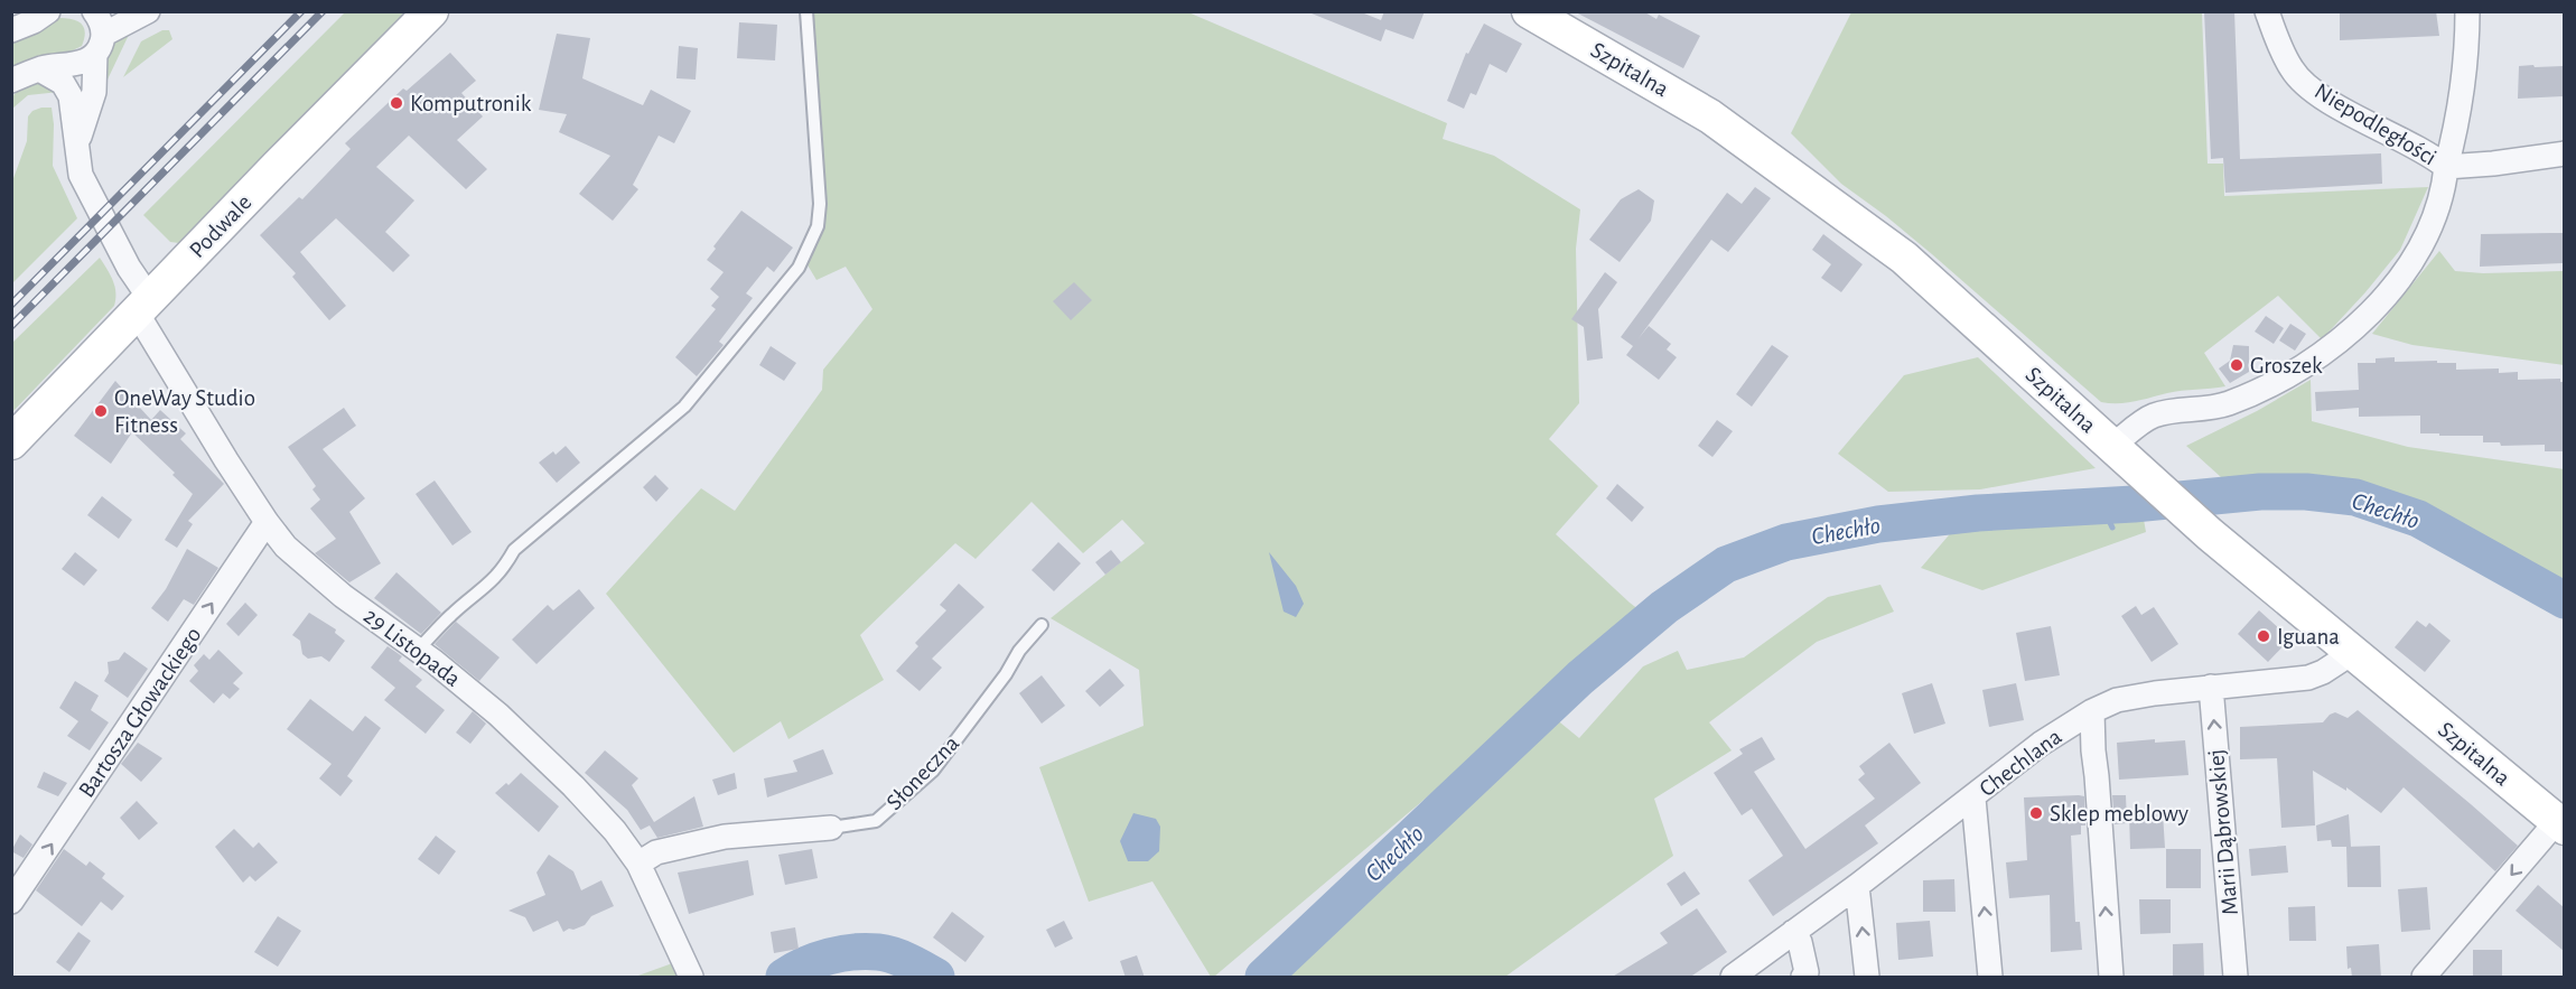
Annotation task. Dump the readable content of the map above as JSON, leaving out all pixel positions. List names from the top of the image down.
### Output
{
  "streets": {
    "street": [
      "Szpitalna",
      "Niepodległości",
      "Podwale",
      "29 Listopada",
      "Bartosza Głowackiego",
      "Chechlana",
      "Słoneczna",
      "Marii Dąbrowskiej"
    ]
  },
  "crossings": [
    ["Szpitalna", "Niepodległości"],
    ["Szpitalna", "Chechlana"],
    ["Podwale", "29 Listopada"],
    ["29 Listopada", "Bartosza Głowackiego"],
    ["29 Listopada", "Słoneczna"],
    ["Chechlana", "Marii Dąbrowskiej"]
  ],
  "one_way": ["Bartosza Głowackiego"],
  "water": ["Chechło"],
  "places": [
    "Komputronik",
    "Groszek",
    "OneWay Studio Fitness",
    "Iguana",
    "Sklep meblowy"
  ]
}
